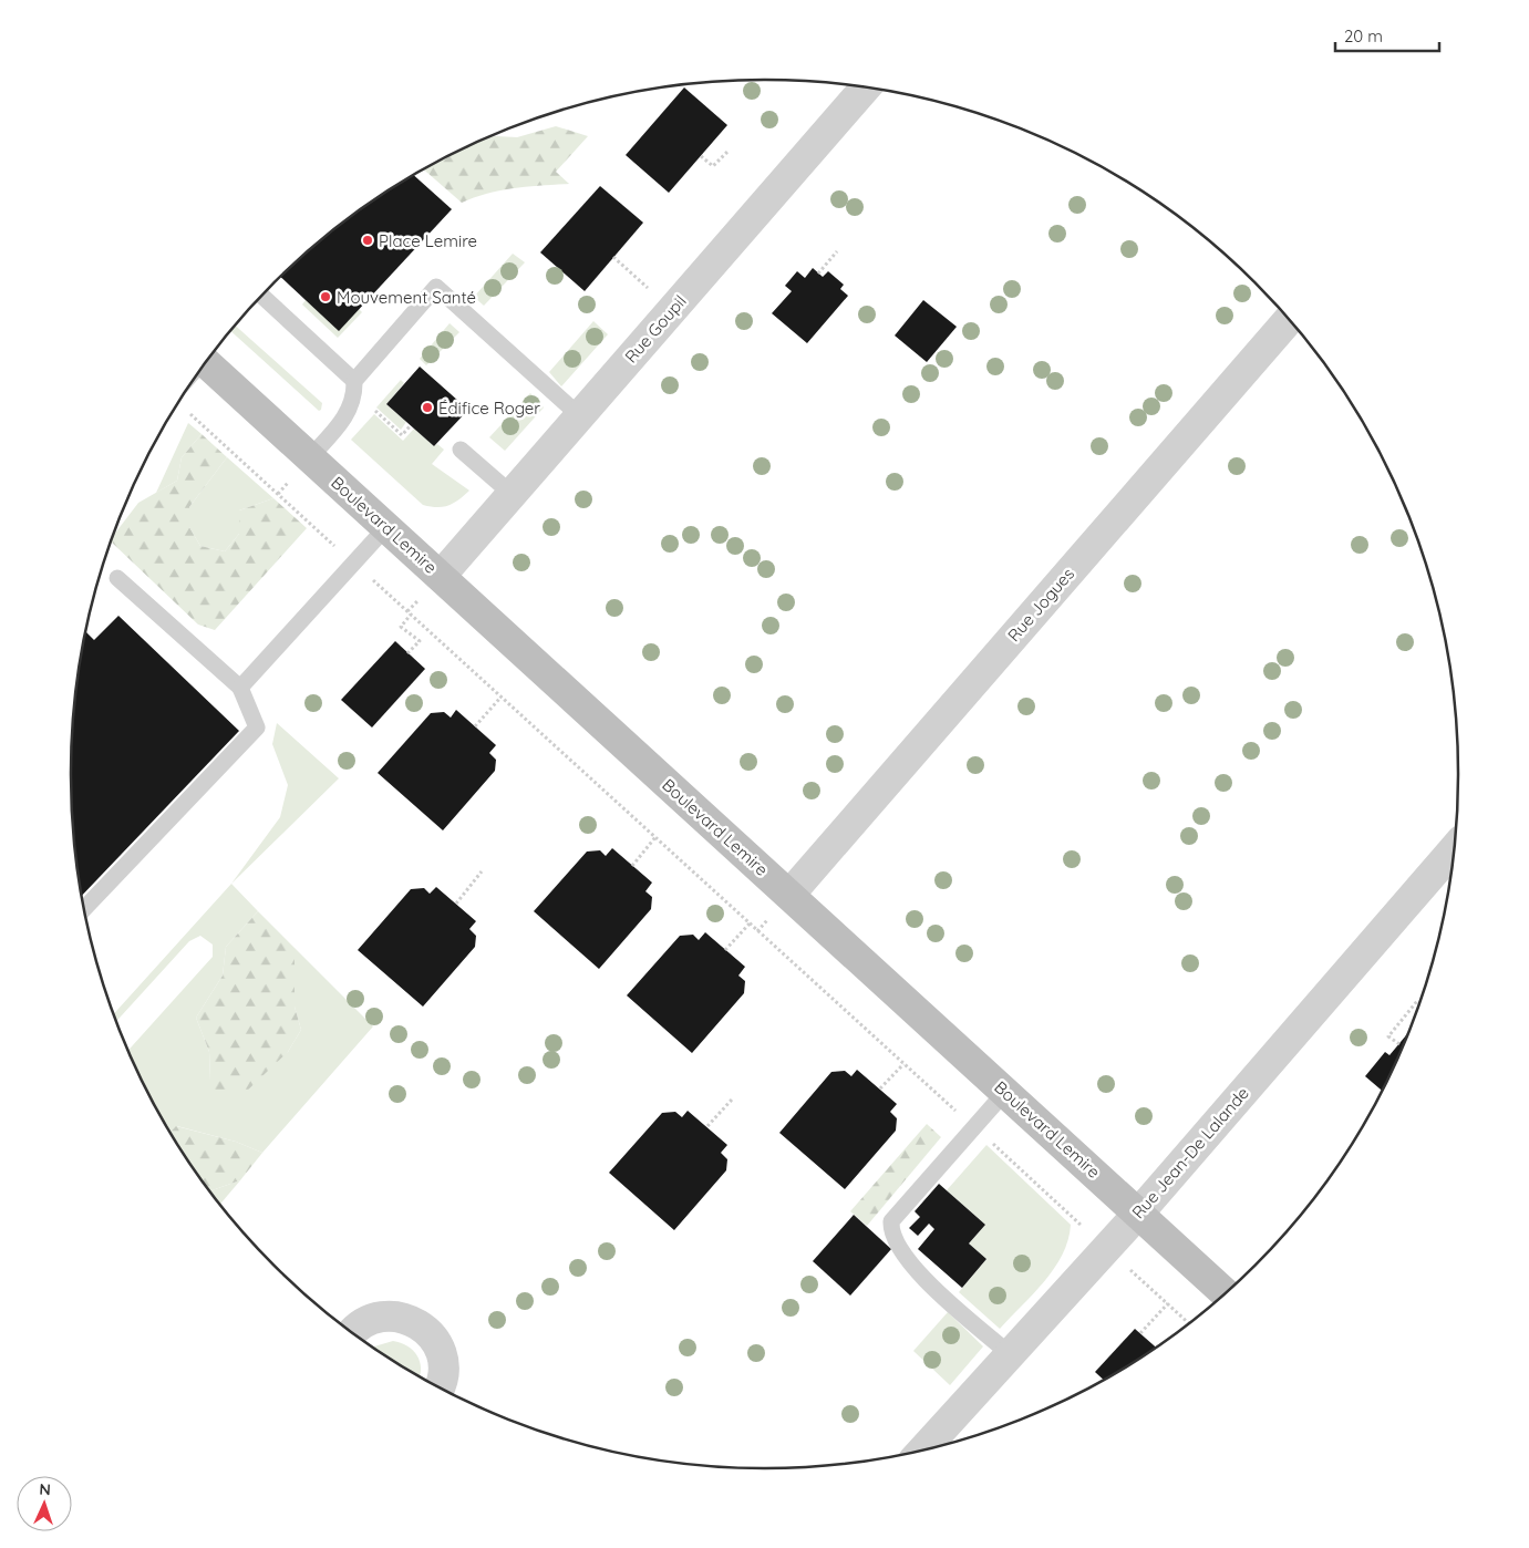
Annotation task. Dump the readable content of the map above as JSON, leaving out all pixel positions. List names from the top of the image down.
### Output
{
  "streets": {
    "main road": ["Boulevard Lemire"],
    "street": ["Rue Goupil", "Rue Jogues", "Rue Jean-De Lalande"]
  },
  "crossings": [
    ["Rue Goupil", "Boulevard Lemire"],
    ["Boulevard Lemire", "Rue Jogues"],
    ["Boulevard Lemire", "Rue Jean-De Lalande"]
  ],
  "places": ["Place Lemire", "Mouvement Santé", "Édifice Roger"],
  "scale_bar": "20 m",
  "north": "top"
}
